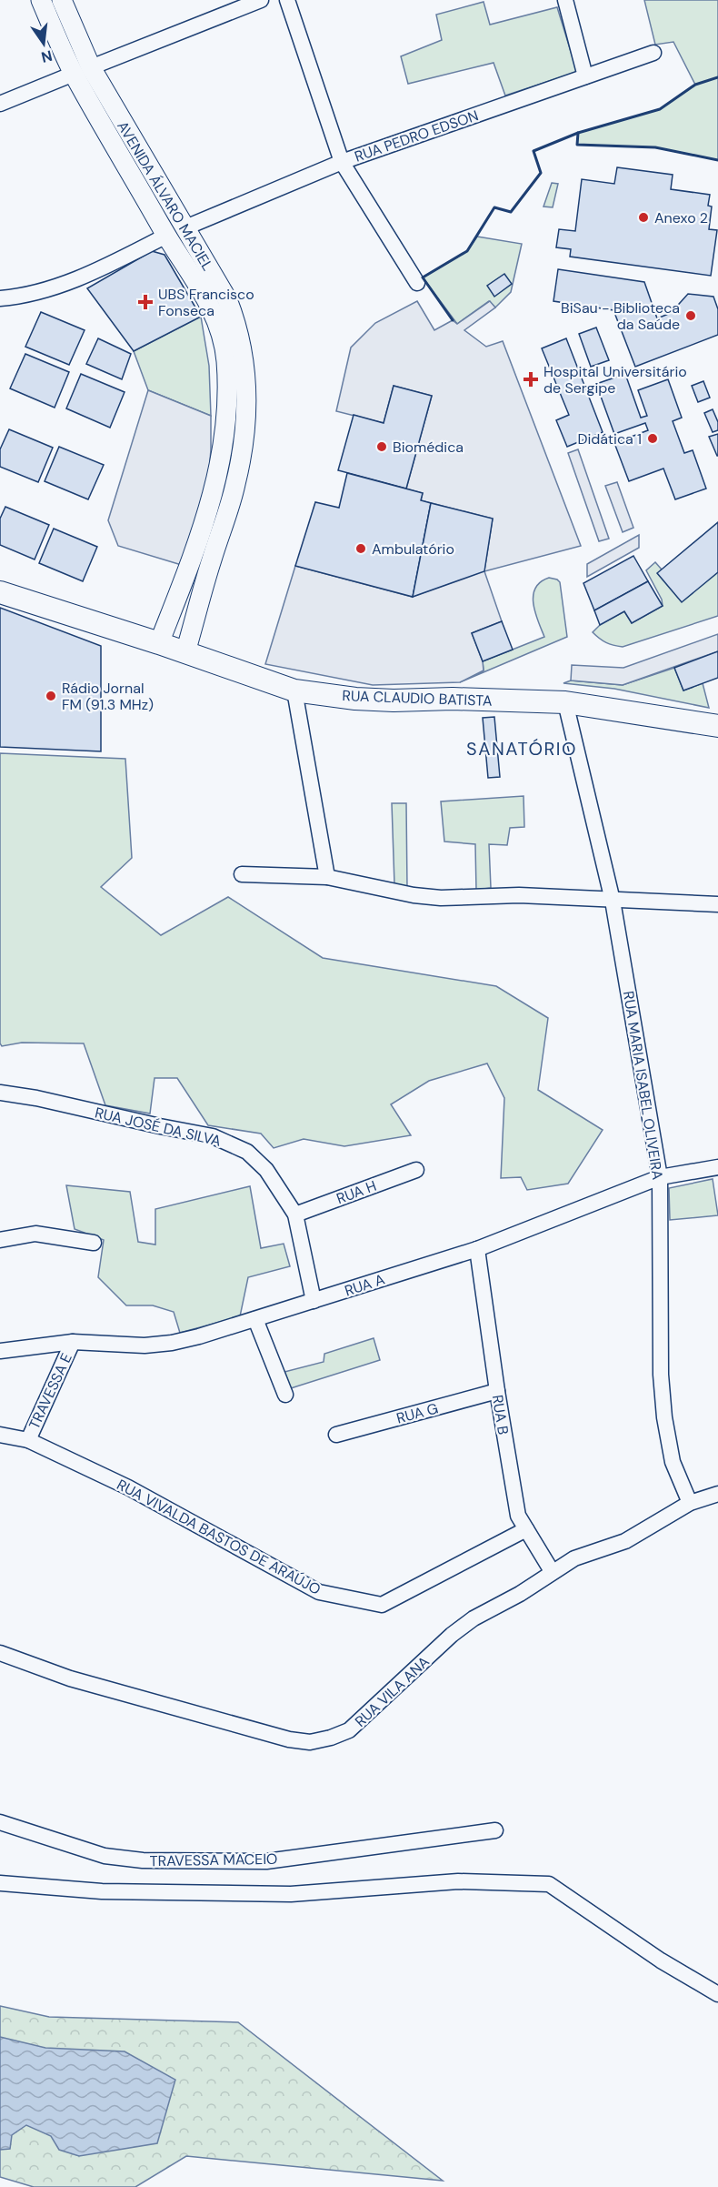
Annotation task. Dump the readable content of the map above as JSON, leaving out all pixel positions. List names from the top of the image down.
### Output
{
  "streets": {
    "main road": ["RUA CLAUDIO BATISTA"],
    "street": [
      "RUA PEDRO EDSON",
      "AVENIDA ÁLVARO MACIEL",
      "RUA MARIA ISABEL OLIVEIRA",
      "RUA JOSÉ DA SILVA",
      "RUA H",
      "RUA A",
      "TRAVESSA E",
      "RUA G",
      "RUA B",
      "RUA VIVALDA BASTOS DE ARAÚJO",
      "RUA VILA ANA",
      "TRAVESSA MACEIO"
    ]
  },
  "crossings": [
    ["RUA PEDRO EDSON", "AVENIDA ÁLVARO MACIEL"],
    ["AVENIDA ÁLVARO MACIEL", "RUA CLAUDIO BATISTA"],
    ["RUA CLAUDIO BATISTA", "RUA MARIA ISABEL OLIVEIRA"],
    ["RUA MARIA ISABEL OLIVEIRA", "RUA A"],
    ["RUA MARIA ISABEL OLIVEIRA", "RUA VILA ANA"],
    ["RUA JOSÉ DA SILVA", "RUA H"],
    ["RUA JOSÉ DA SILVA", "RUA A"],
    ["RUA A", "TRAVESSA E"],
    ["RUA A", "RUA B"],
    ["TRAVESSA E", "RUA VIVALDA BASTOS DE ARAÚJO"],
    ["RUA G", "RUA B"],
    ["RUA B", "RUA VIVALDA BASTOS DE ARAÚJO"],
    ["RUA B", "RUA VILA ANA"]
  ],
  "districts": ["SANATÓRIO"],
  "places": {
    "other": [
      "Anexo 2",
      "BiSau - Biblioteca da Saúde",
      "Didática 1",
      "Biomédica",
      "Ambulatório",
      "Rádio Jornal FM (91.3 MHz)"
    ],
    "health": ["UBS Francisco Fonseca", "Hospital Universitário de Sergipe"]
  },
  "north": "bottom"
}
